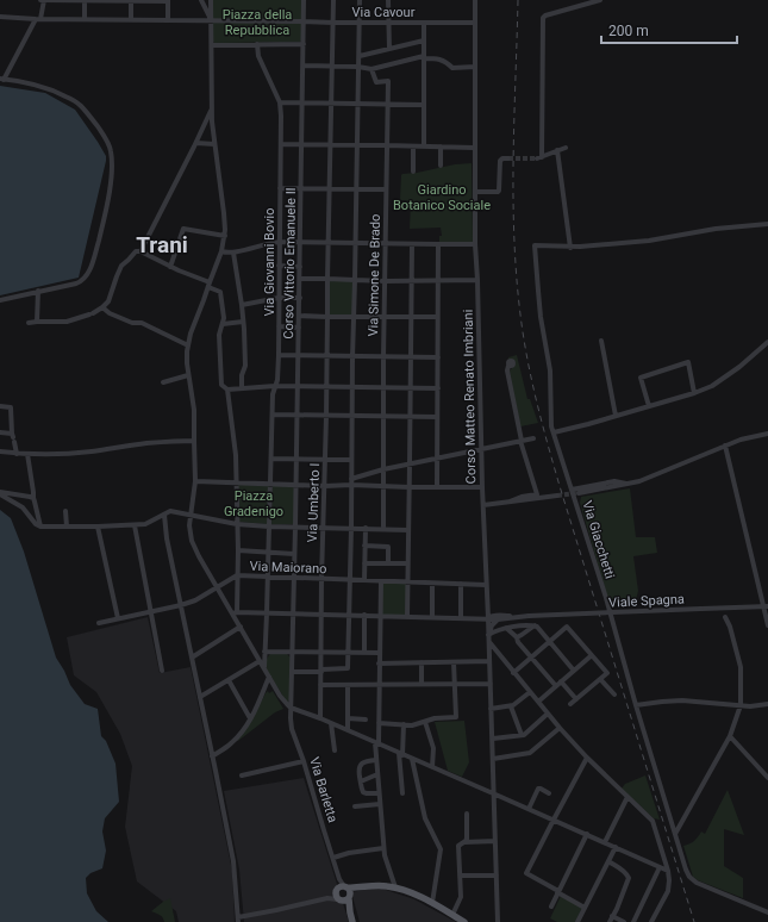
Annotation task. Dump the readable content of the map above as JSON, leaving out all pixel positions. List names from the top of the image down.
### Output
{
  "streets": {
    "main road": ["Via Barletta"],
    "street": [
      "Via Cavour",
      "Via Giovanni Bovio",
      "Corso Vittorio Emanuele II",
      "Via Simone De Brado",
      "Corso Matteo Renato Imbriani",
      "Via Umberto I",
      "Via Giacchetti",
      "Via Maiorano",
      "Viale Spagna"
    ]
  },
  "crossings": [
    ["Via Cavour", "Corso Matteo Renato Imbriani"],
    ["Corso Matteo Renato Imbriani", "Via Maiorano"],
    ["Corso Matteo Renato Imbriani", "Viale Spagna"],
    ["Via Umberto I", "Via Maiorano"],
    ["Via Maiorano", "Via Barletta"]
  ],
  "districts": ["Trani"],
  "parks": ["Piazza della Repubblica", "Giardino Botanico Sociale", "Piazza Gradenigo"],
  "scale_bar": "200 m"
}
